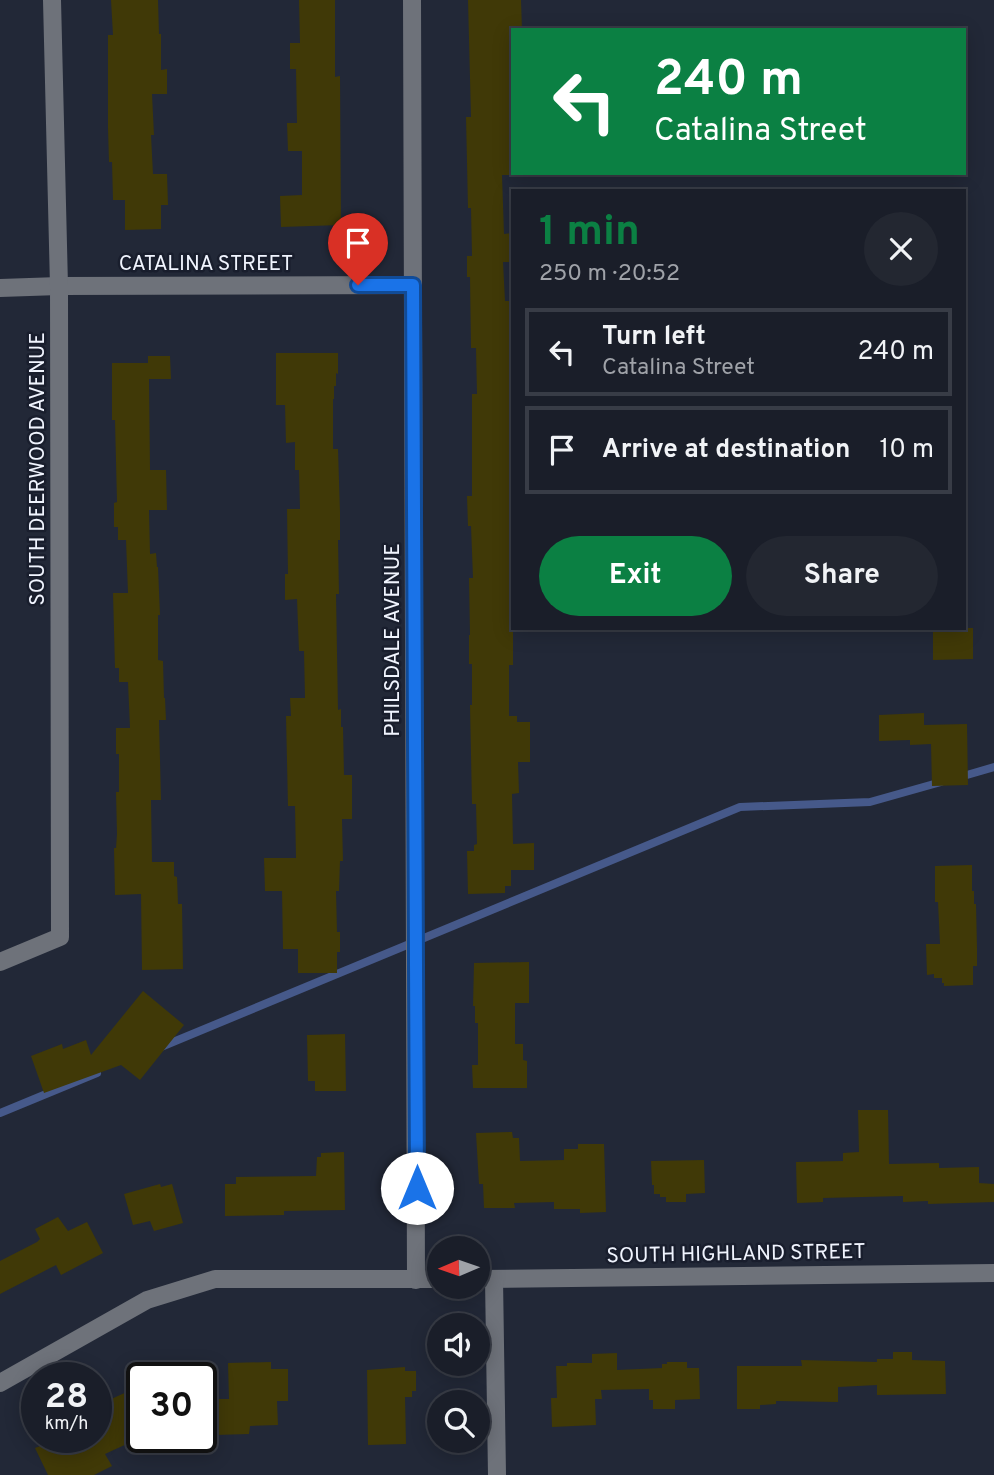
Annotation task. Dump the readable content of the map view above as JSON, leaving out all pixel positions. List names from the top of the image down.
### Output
{
  "streets": {
    "street": [
      "CATALINA STREET",
      "SOUTH DEERWOOD AVENUE",
      "PHILSDALE AVENUE",
      "SOUTH HIGHLAND STREET"
    ]
  },
  "crossings": [
    ["CATALINA STREET", "SOUTH DEERWOOD AVENUE"],
    ["CATALINA STREET", "PHILSDALE AVENUE"]
  ],
  "north": "left",
  "page": {
    "turn": ["240 m", "Catalina Street"],
    "heading": ["1 min", "250 m · 20:52"],
    "list": [
      {
        "name": "Turn left",
        "note": "Catalina Street",
        "value": "240 m"
      },
      {
        "name": "Arrive at destination",
        "value": "10 m"
      }
    ],
    "buttons": ["Exit", "Share"],
    "speed": "28 km/h",
    "limit": "30"
  }
}
